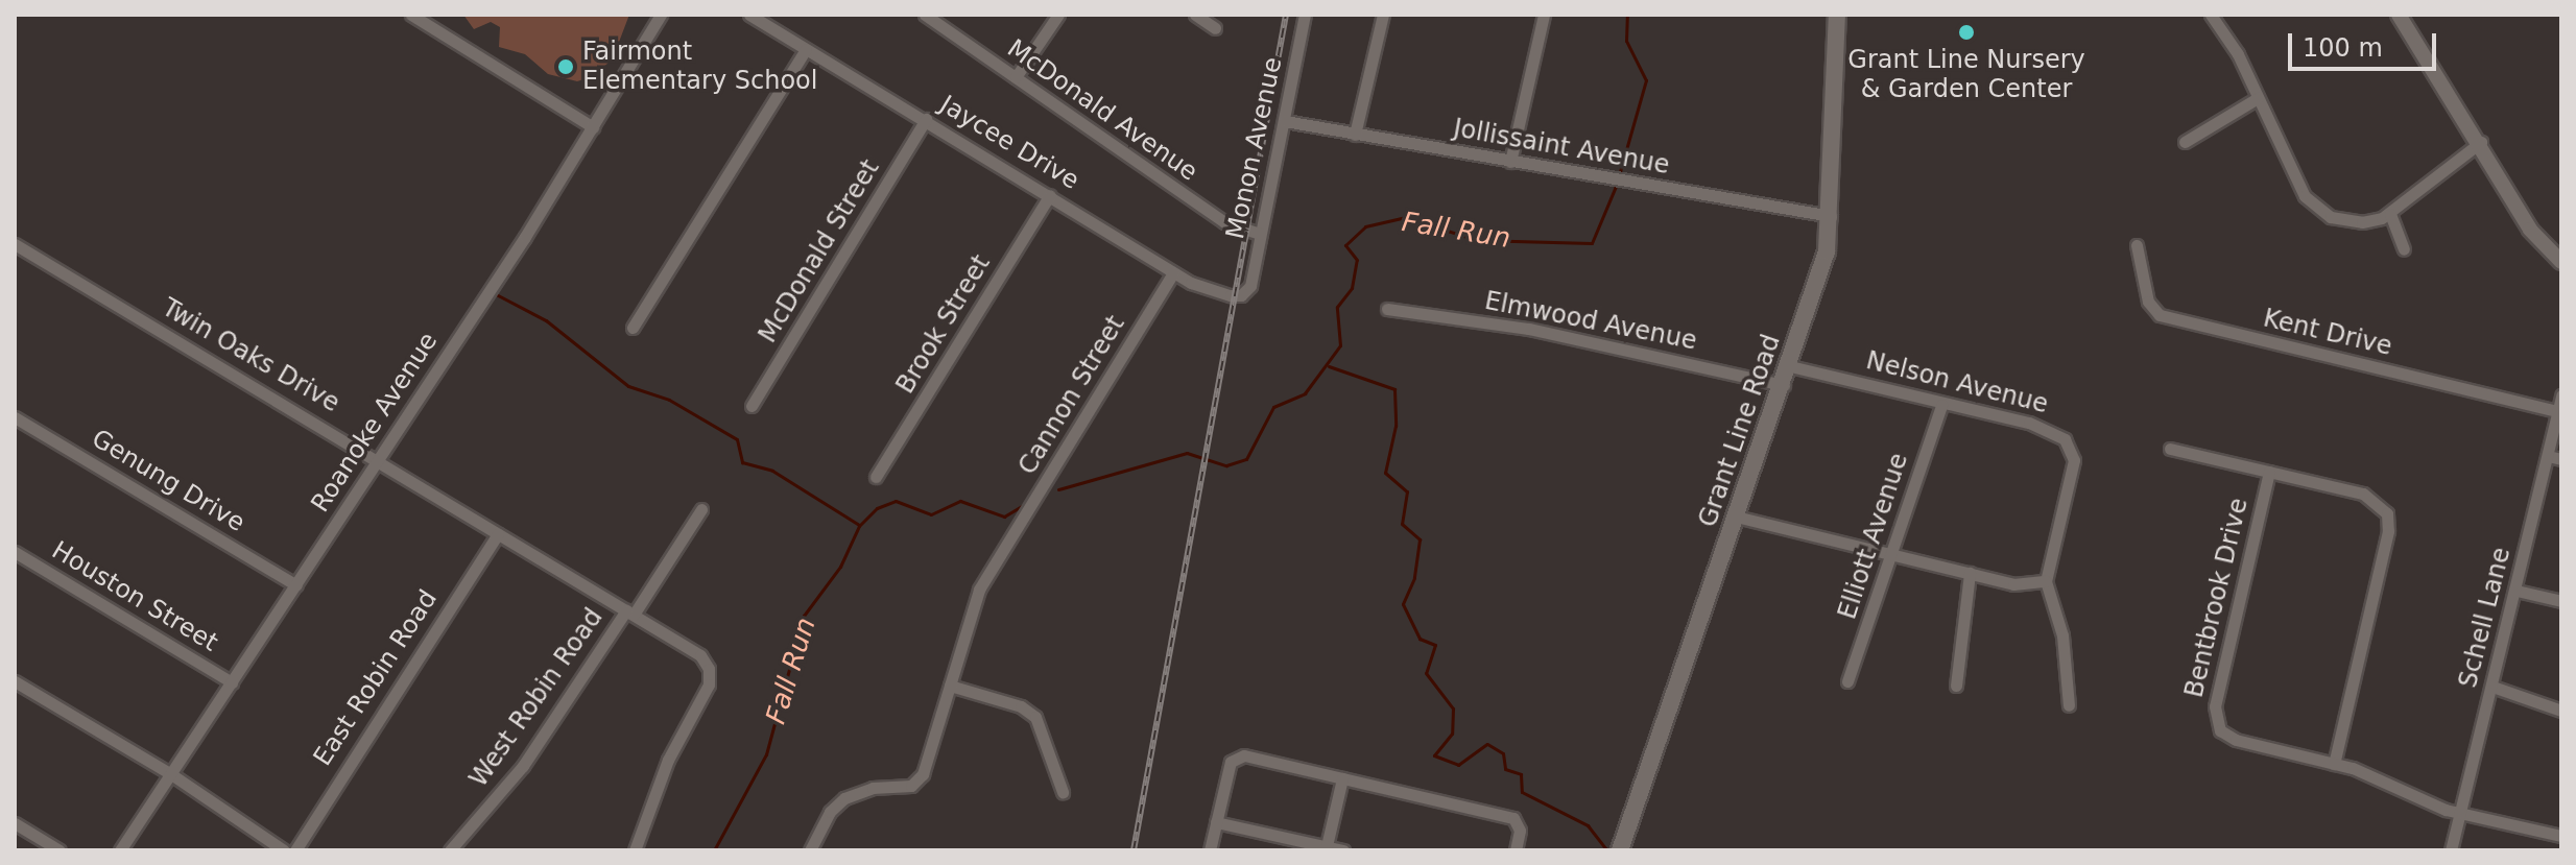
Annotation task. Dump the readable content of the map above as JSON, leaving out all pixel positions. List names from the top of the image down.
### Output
{
  "streets": {
    "main road": ["Grant Line Road"],
    "street": [
      "McDonald Avenue",
      "Jaycee Drive",
      "Jollissaint Avenue",
      "Monon Avenue",
      "McDonald Street",
      "Elmwood Avenue",
      "Brook Street",
      "Kent Drive",
      "Twin Oaks Drive",
      "Nelson Avenue",
      "Cannon Street",
      "Roanoke Avenue",
      "Genung Drive",
      "Elliott Avenue",
      "Houston Street",
      "Bentbrook Drive",
      "Schell Lane",
      "East Robin Road",
      "West Robin Road"
    ]
  },
  "crossings": [
    ["McDonald Avenue", "Monon Avenue"],
    ["Jaycee Drive", "Monon Avenue"],
    ["Jaycee Drive", "McDonald Street"],
    ["Jaycee Drive", "Brook Street"],
    ["Jaycee Drive", "Cannon Street"],
    ["Jollissaint Avenue", "Monon Avenue"],
    ["Jollissaint Avenue", "Grant Line Road"],
    ["Elmwood Avenue", "Grant Line Road"],
    ["Kent Drive", "Schell Lane"],
    ["Twin Oaks Drive", "Roanoke Avenue"],
    ["Twin Oaks Drive", "East Robin Road"],
    ["Twin Oaks Drive", "West Robin Road"],
    ["Nelson Avenue", "Grant Line Road"],
    ["Nelson Avenue", "Elliott Avenue"],
    ["Roanoke Avenue", "Genung Drive"],
    ["Roanoke Avenue", "Houston Street"],
    ["Bentbrook Drive", "Schell Lane"]
  ],
  "water": ["Fall Run"],
  "places": ["Grant Line Nursery & Garden Center", "Fairmont Elementary School"],
  "scale_bar": "100 m"
}
